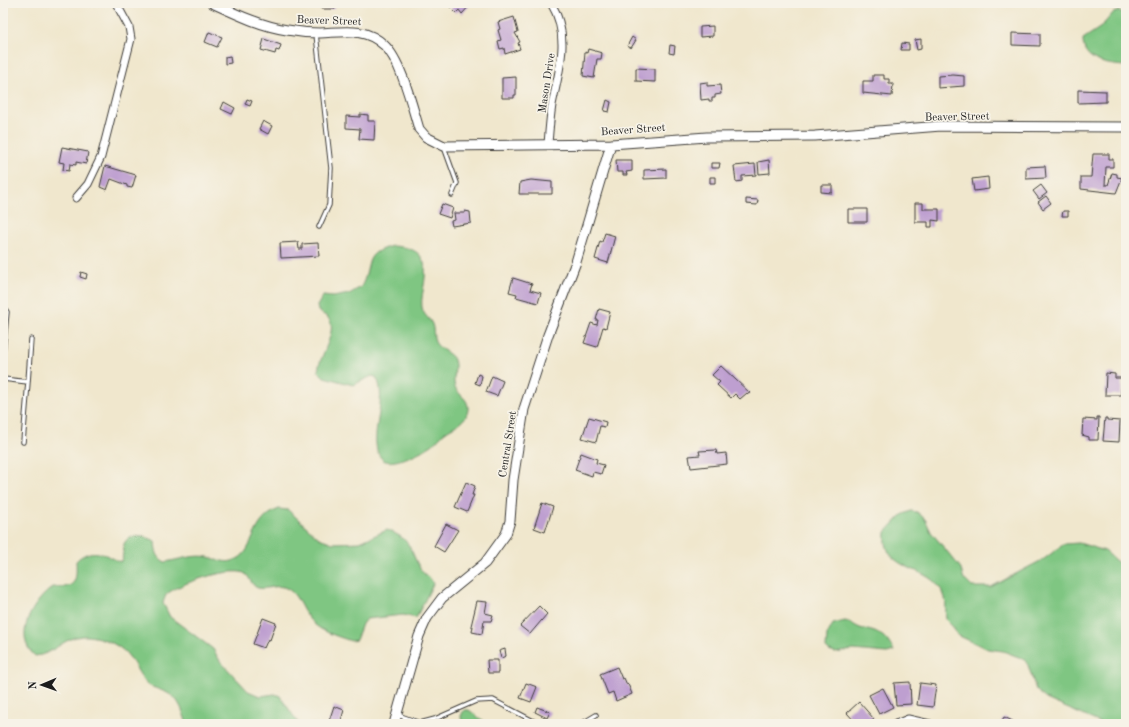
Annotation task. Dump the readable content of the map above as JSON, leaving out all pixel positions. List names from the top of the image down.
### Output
{
  "streets": {
    "street": ["Beaver Street", "Mason Drive", "Central Street"]
  },
  "crossings": [
    ["Beaver Street", "Mason Drive"],
    ["Beaver Street", "Central Street"]
  ],
  "north": "left"
}
